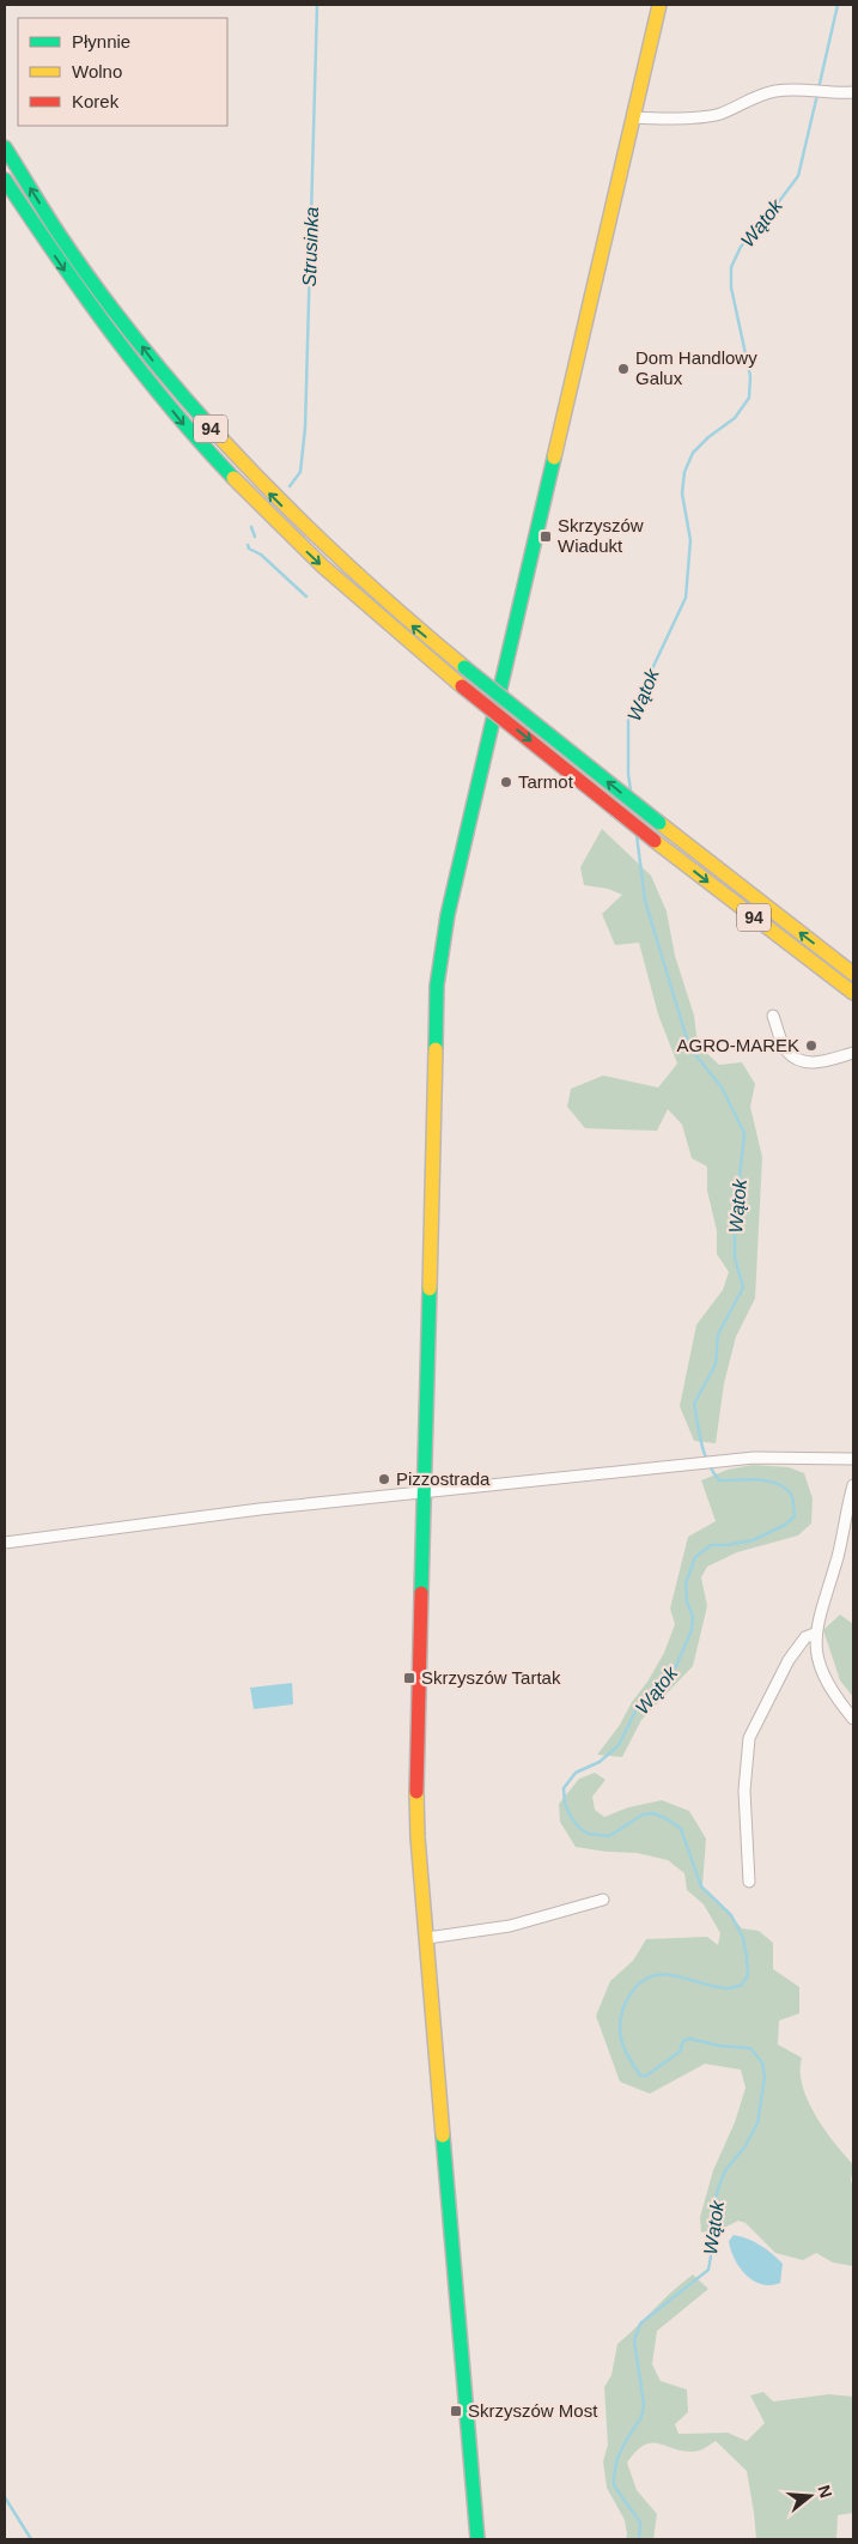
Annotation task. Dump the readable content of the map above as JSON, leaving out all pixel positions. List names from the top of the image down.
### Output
{
  "streets": {
    "street": ["94"]
  },
  "water": ["Wątok", "Strusinka"],
  "places": {
    "other": [
      "Dom Handlowy Galux",
      "Tarmot",
      "AGRO-MAREK",
      "Pizzostrada"
    ],
    "transit": ["Skrzyszów Wiadukt", "Skrzyszów Tartak", "Skrzyszów Most"]
  },
  "legend": ["Płynnie", "Wolno", "Korek"],
  "north": "right"
}
